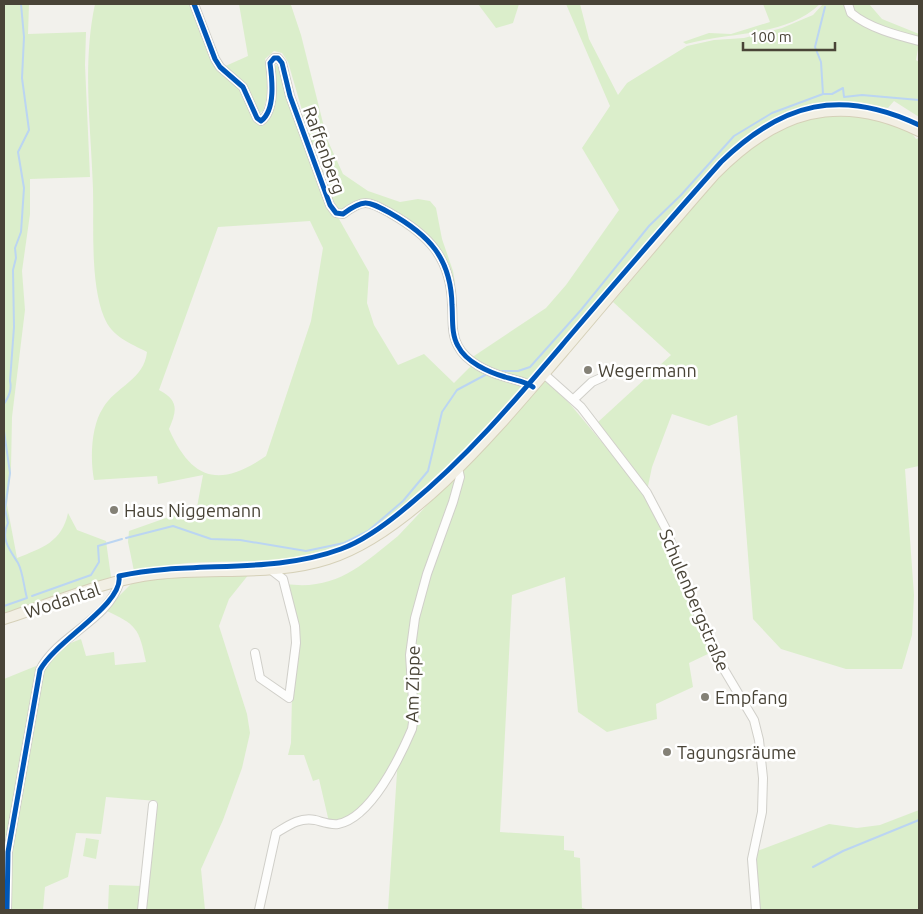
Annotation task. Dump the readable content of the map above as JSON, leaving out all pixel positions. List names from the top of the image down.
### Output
{
  "streets": {
    "main road": ["Wodantal"],
    "street": ["Raffenberg", "Schulenbergstraße", "Am Zippe"]
  },
  "crossings": [
    ["Raffenberg", "Wodantal"],
    ["Wodantal", "Schulenbergstraße"],
    ["Wodantal", "Am Zippe"]
  ],
  "places": [
    "Wegermann",
    "Haus Niggemann",
    "Empfang",
    "Tagungsräume"
  ],
  "scale_bar": "100 m"
}
